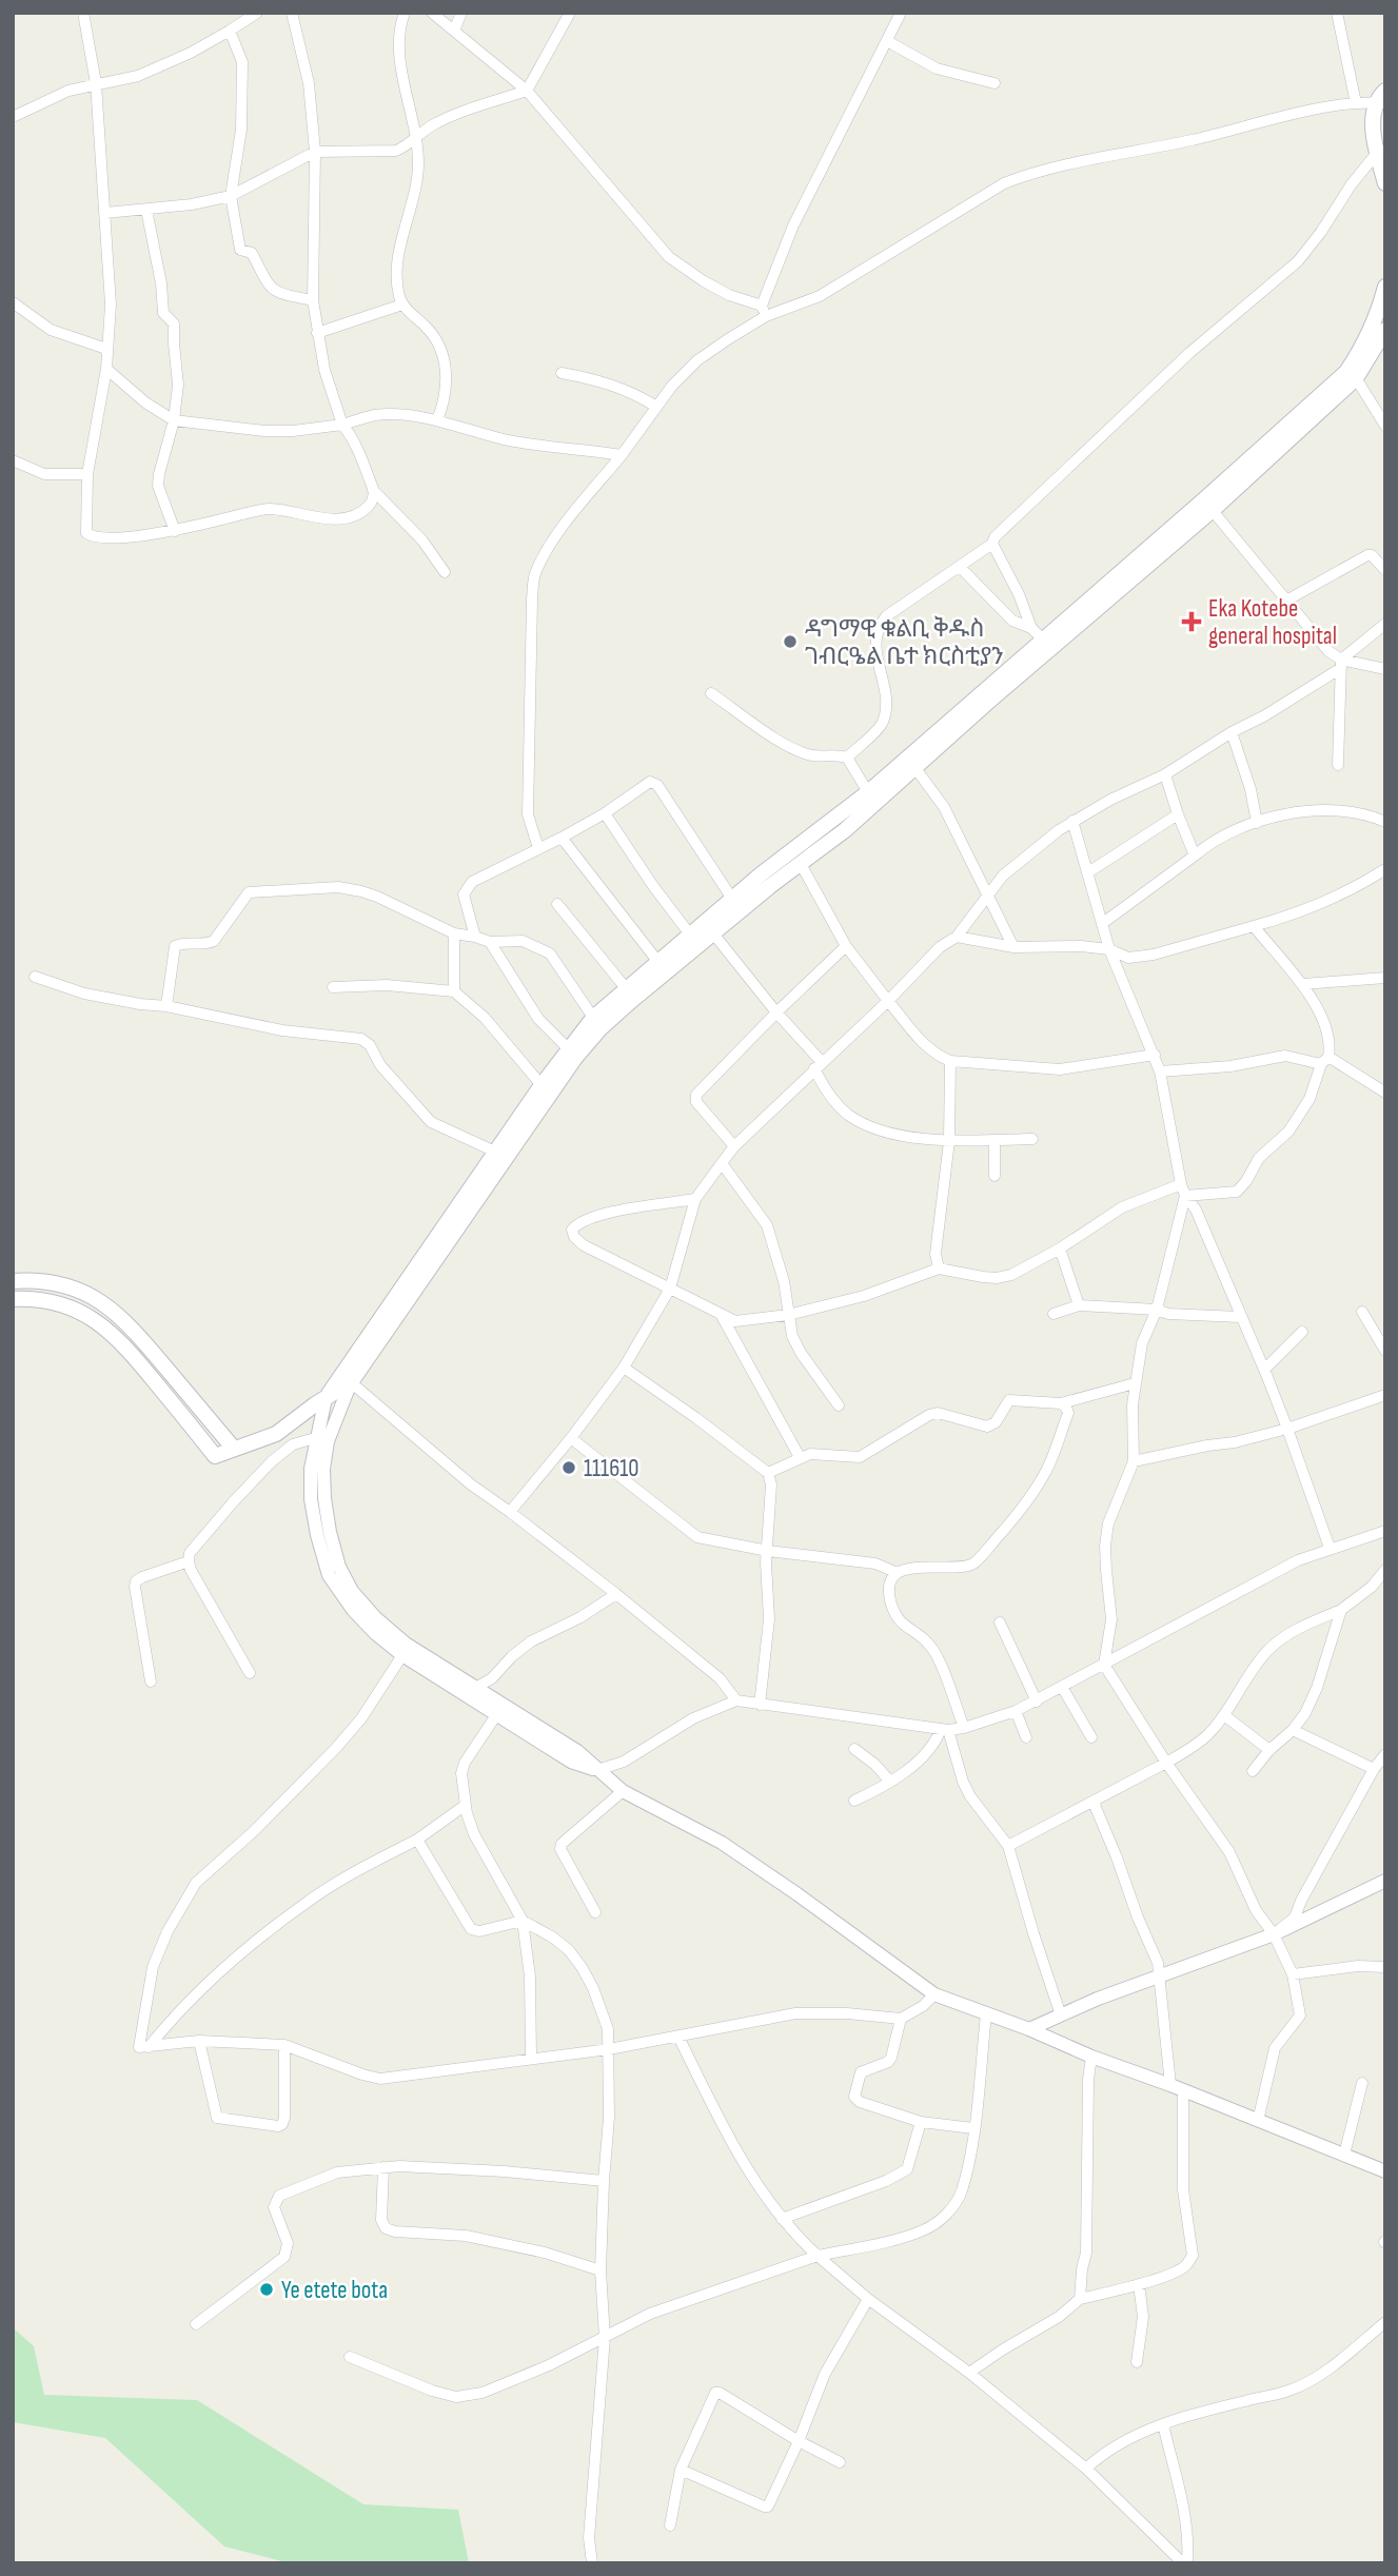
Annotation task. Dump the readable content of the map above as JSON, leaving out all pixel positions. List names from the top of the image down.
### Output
{
  "places": {
    "health": ["Eka Kotebe general hospital"],
    "other": ["ዳግማዊ ቁልቢ ቅዱስ ገብርዔል ቤተ ክርስቲያን", "111610", "Ye etete bota"]
  }
}
